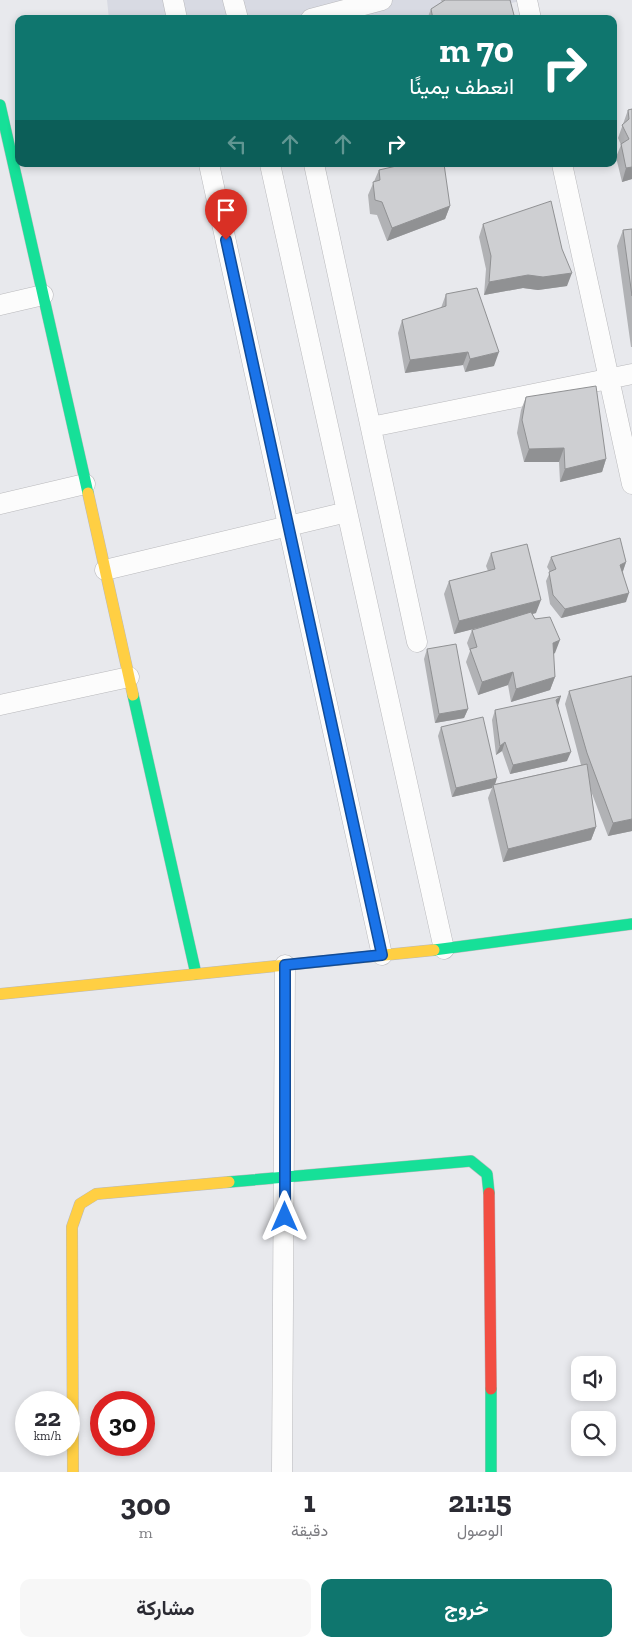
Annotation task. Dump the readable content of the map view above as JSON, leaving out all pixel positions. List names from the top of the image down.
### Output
{
  "page": {
    "turn": ["70 m", "انعطف يمينًا"],
    "speed": "22 km/h",
    "limit": "30",
    "eta": [
      "21:15",
      "الوصول",
      "1",
      "دقيقة",
      "300",
      "m"
    ],
    "buttons": ["خروج", "مشاركة"]
  }
}
